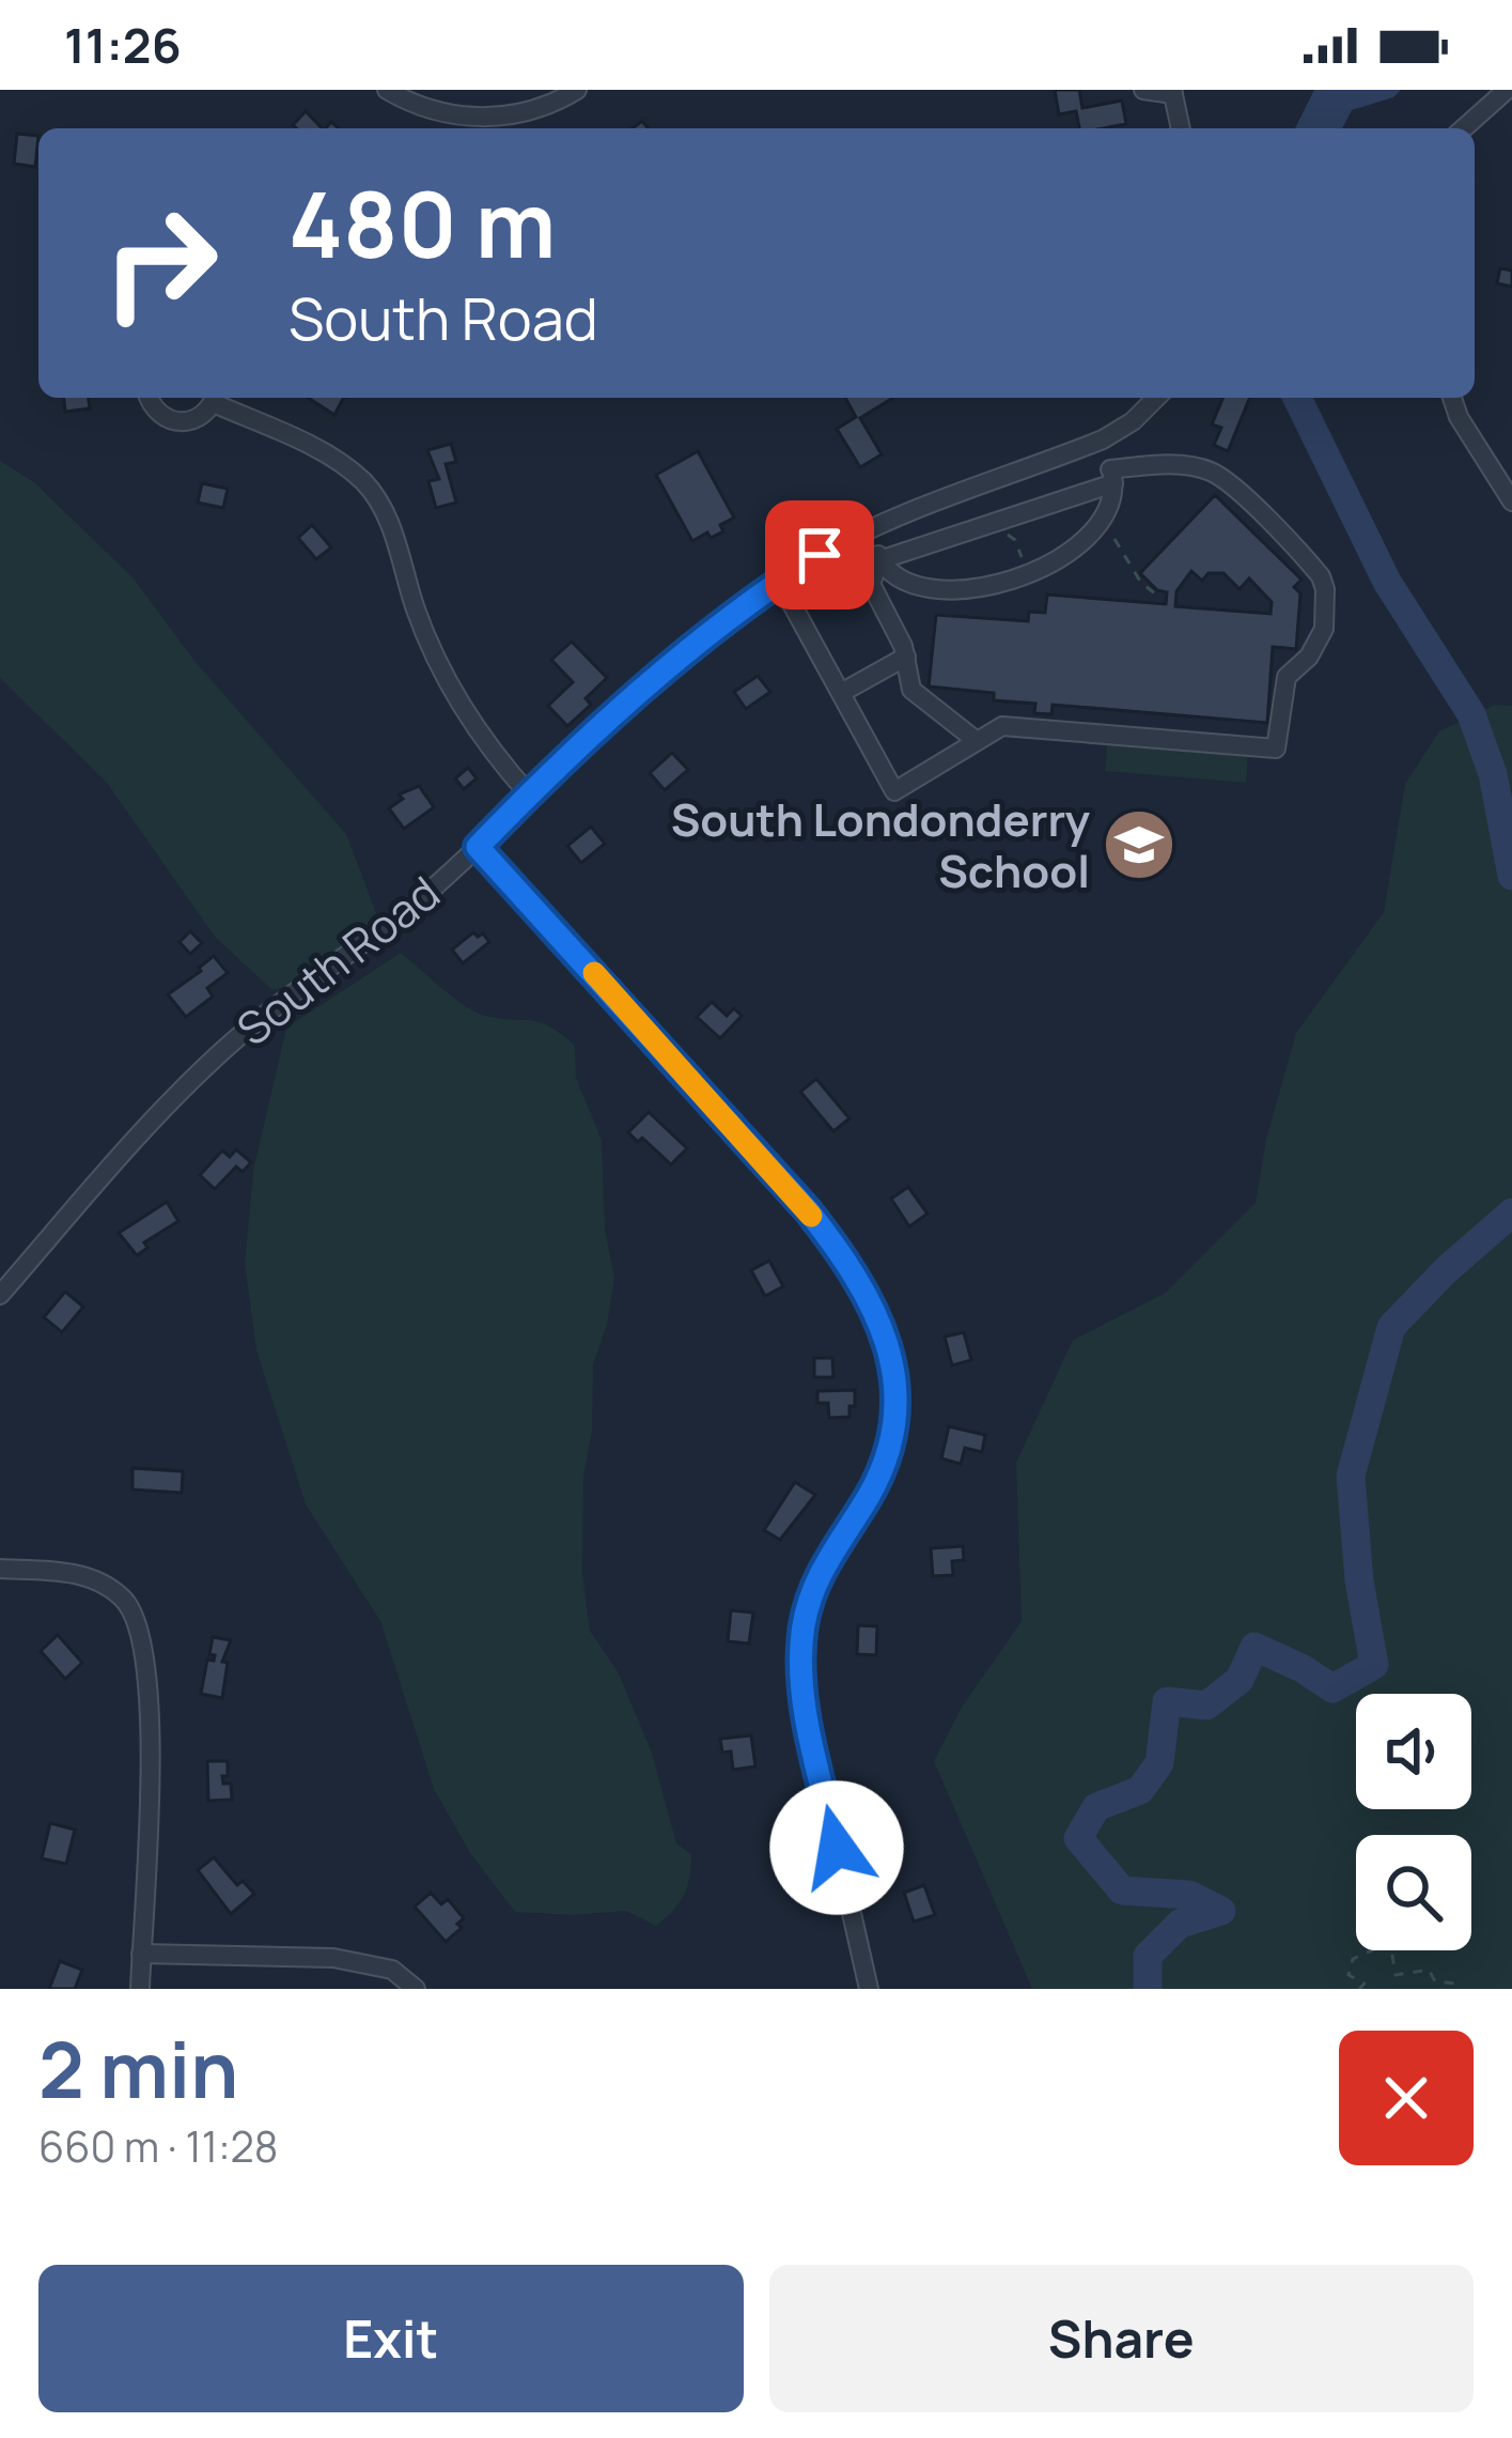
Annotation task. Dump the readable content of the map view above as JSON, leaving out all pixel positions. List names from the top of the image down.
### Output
{
  "streets": {
    "street": ["South Road"]
  },
  "places": {
    "school or university": ["South Londonderry School"]
  },
  "page": {
    "status": "11:26",
    "turn": ["480 m", "South Road"],
    "heading": ["2 min", "660 m · 11:28"],
    "buttons": ["Exit", "Share"]
  }
}
